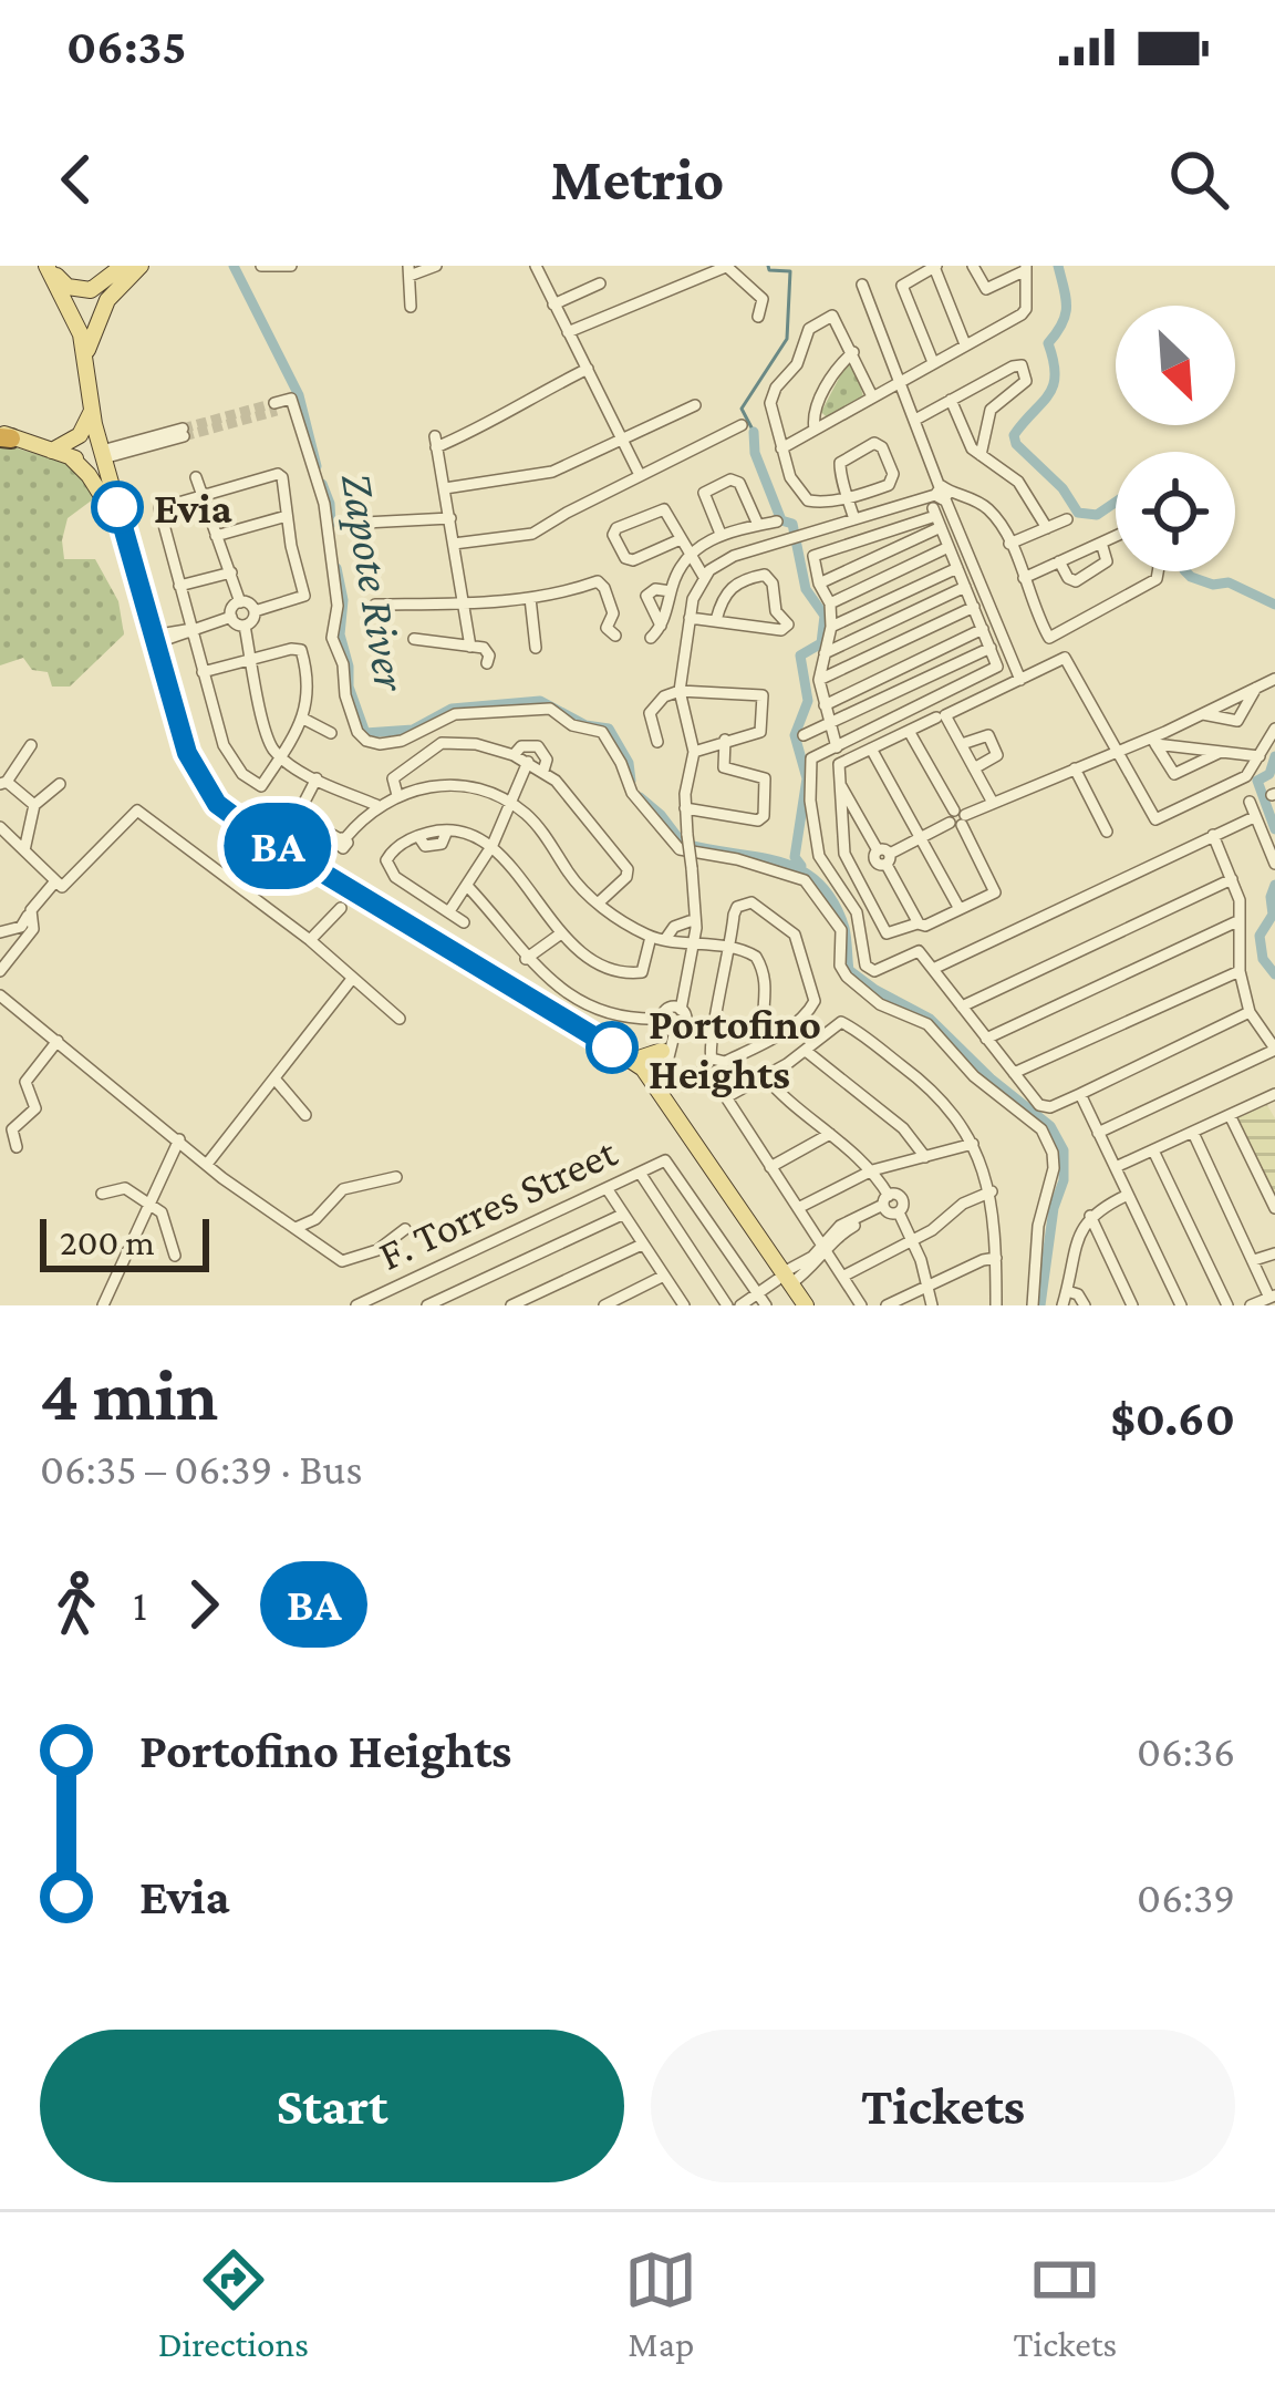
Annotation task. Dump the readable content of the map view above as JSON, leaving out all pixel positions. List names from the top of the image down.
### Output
{
  "streets": {
    "street": ["F. Torres Street"]
  },
  "water": ["Zapote River"],
  "places": ["Evia", "Portofino Heights"],
  "lines": ["bus line BA"],
  "scale_bar": "200 m",
  "north": "bottom right",
  "page": {
    "status": "06:35",
    "header": "Metrio",
    "on_map": "BA",
    "scale": "200 m",
    "heading": ["4 min", "06:35 – 06:39 · Bus", "$0.60"],
    "legs": ["1", "BA"],
    "list": [
      {
        "name": "Portofino Heights",
        "value": "06:36"
      },
      {
        "name": "Evia",
        "value": "06:39"
      }
    ],
    "buttons": ["Start", "Tickets"],
    "tabs": ["Directions", "Map", "Tickets"]
  }
}
